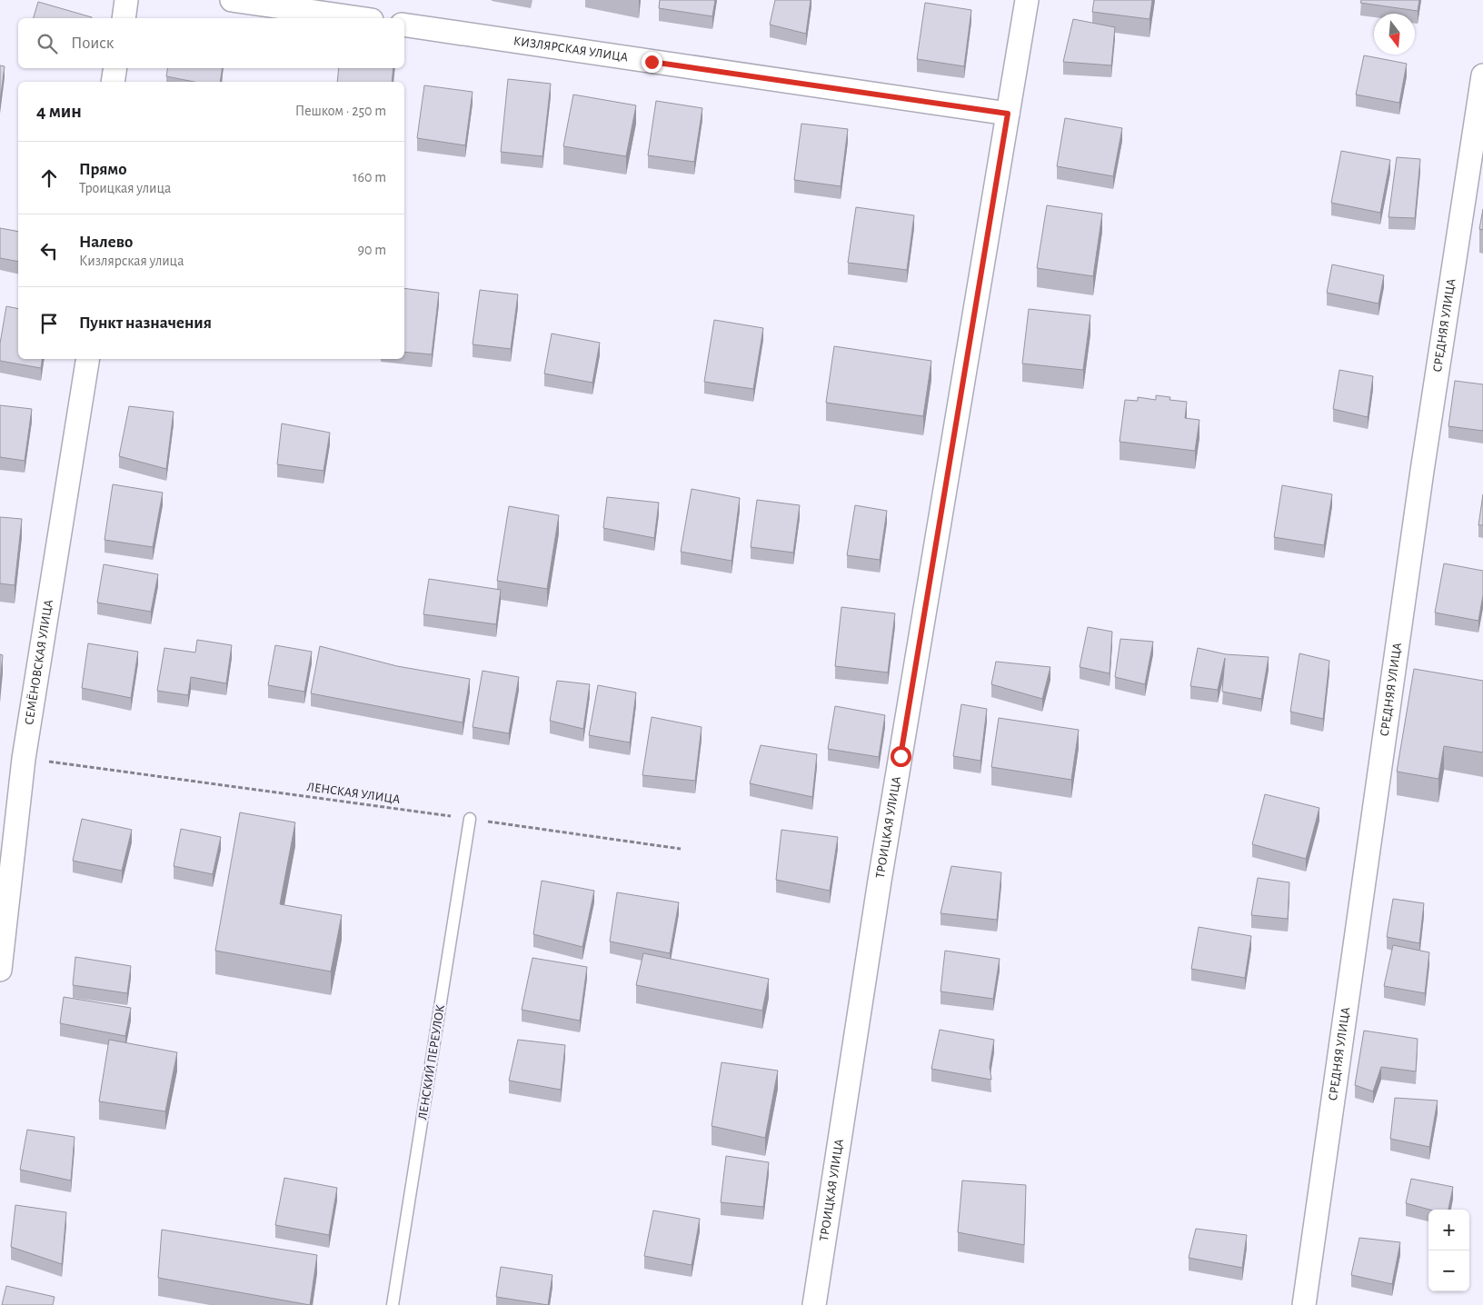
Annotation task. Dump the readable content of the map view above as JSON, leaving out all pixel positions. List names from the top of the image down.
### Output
{
  "streets": {
    "street": [
      "КИЗЛЯРСКАЯ УЛИЦА",
      "СРЕДНЯЯ УЛИЦА",
      "СЕМЁНОВСКАЯ УЛИЦА",
      "ТРОИЦКАЯ УЛИЦА"
    ],
    "lane": ["ЛЕНСКИЙ ПЕРЕУЛОК"],
    "path": ["ЛЕНСКАЯ УЛИЦА"]
  },
  "crossings": [
    ["КИЗЛЯРСКАЯ УЛИЦА", "ТРОИЦКАЯ УЛИЦА"],
    ["СЕМЁНОВСКАЯ УЛИЦА", "ЛЕНСКАЯ УЛИЦА"],
    ["ЛЕНСКАЯ УЛИЦА", "ЛЕНСКИЙ ПЕРЕУЛОК"]
  ],
  "north": "bottom",
  "page": {
    "search": "Поиск",
    "heading": ["4 мин", "Пешком · 250 m"],
    "list": [
      ["Прямо", "Троицкая улица", "160 m"],
      ["Налево", "Кизлярская улица", "90 m"],
      "Пункт назначения"
    ],
    "map_buttons": ["+", "−"]
  }
}
